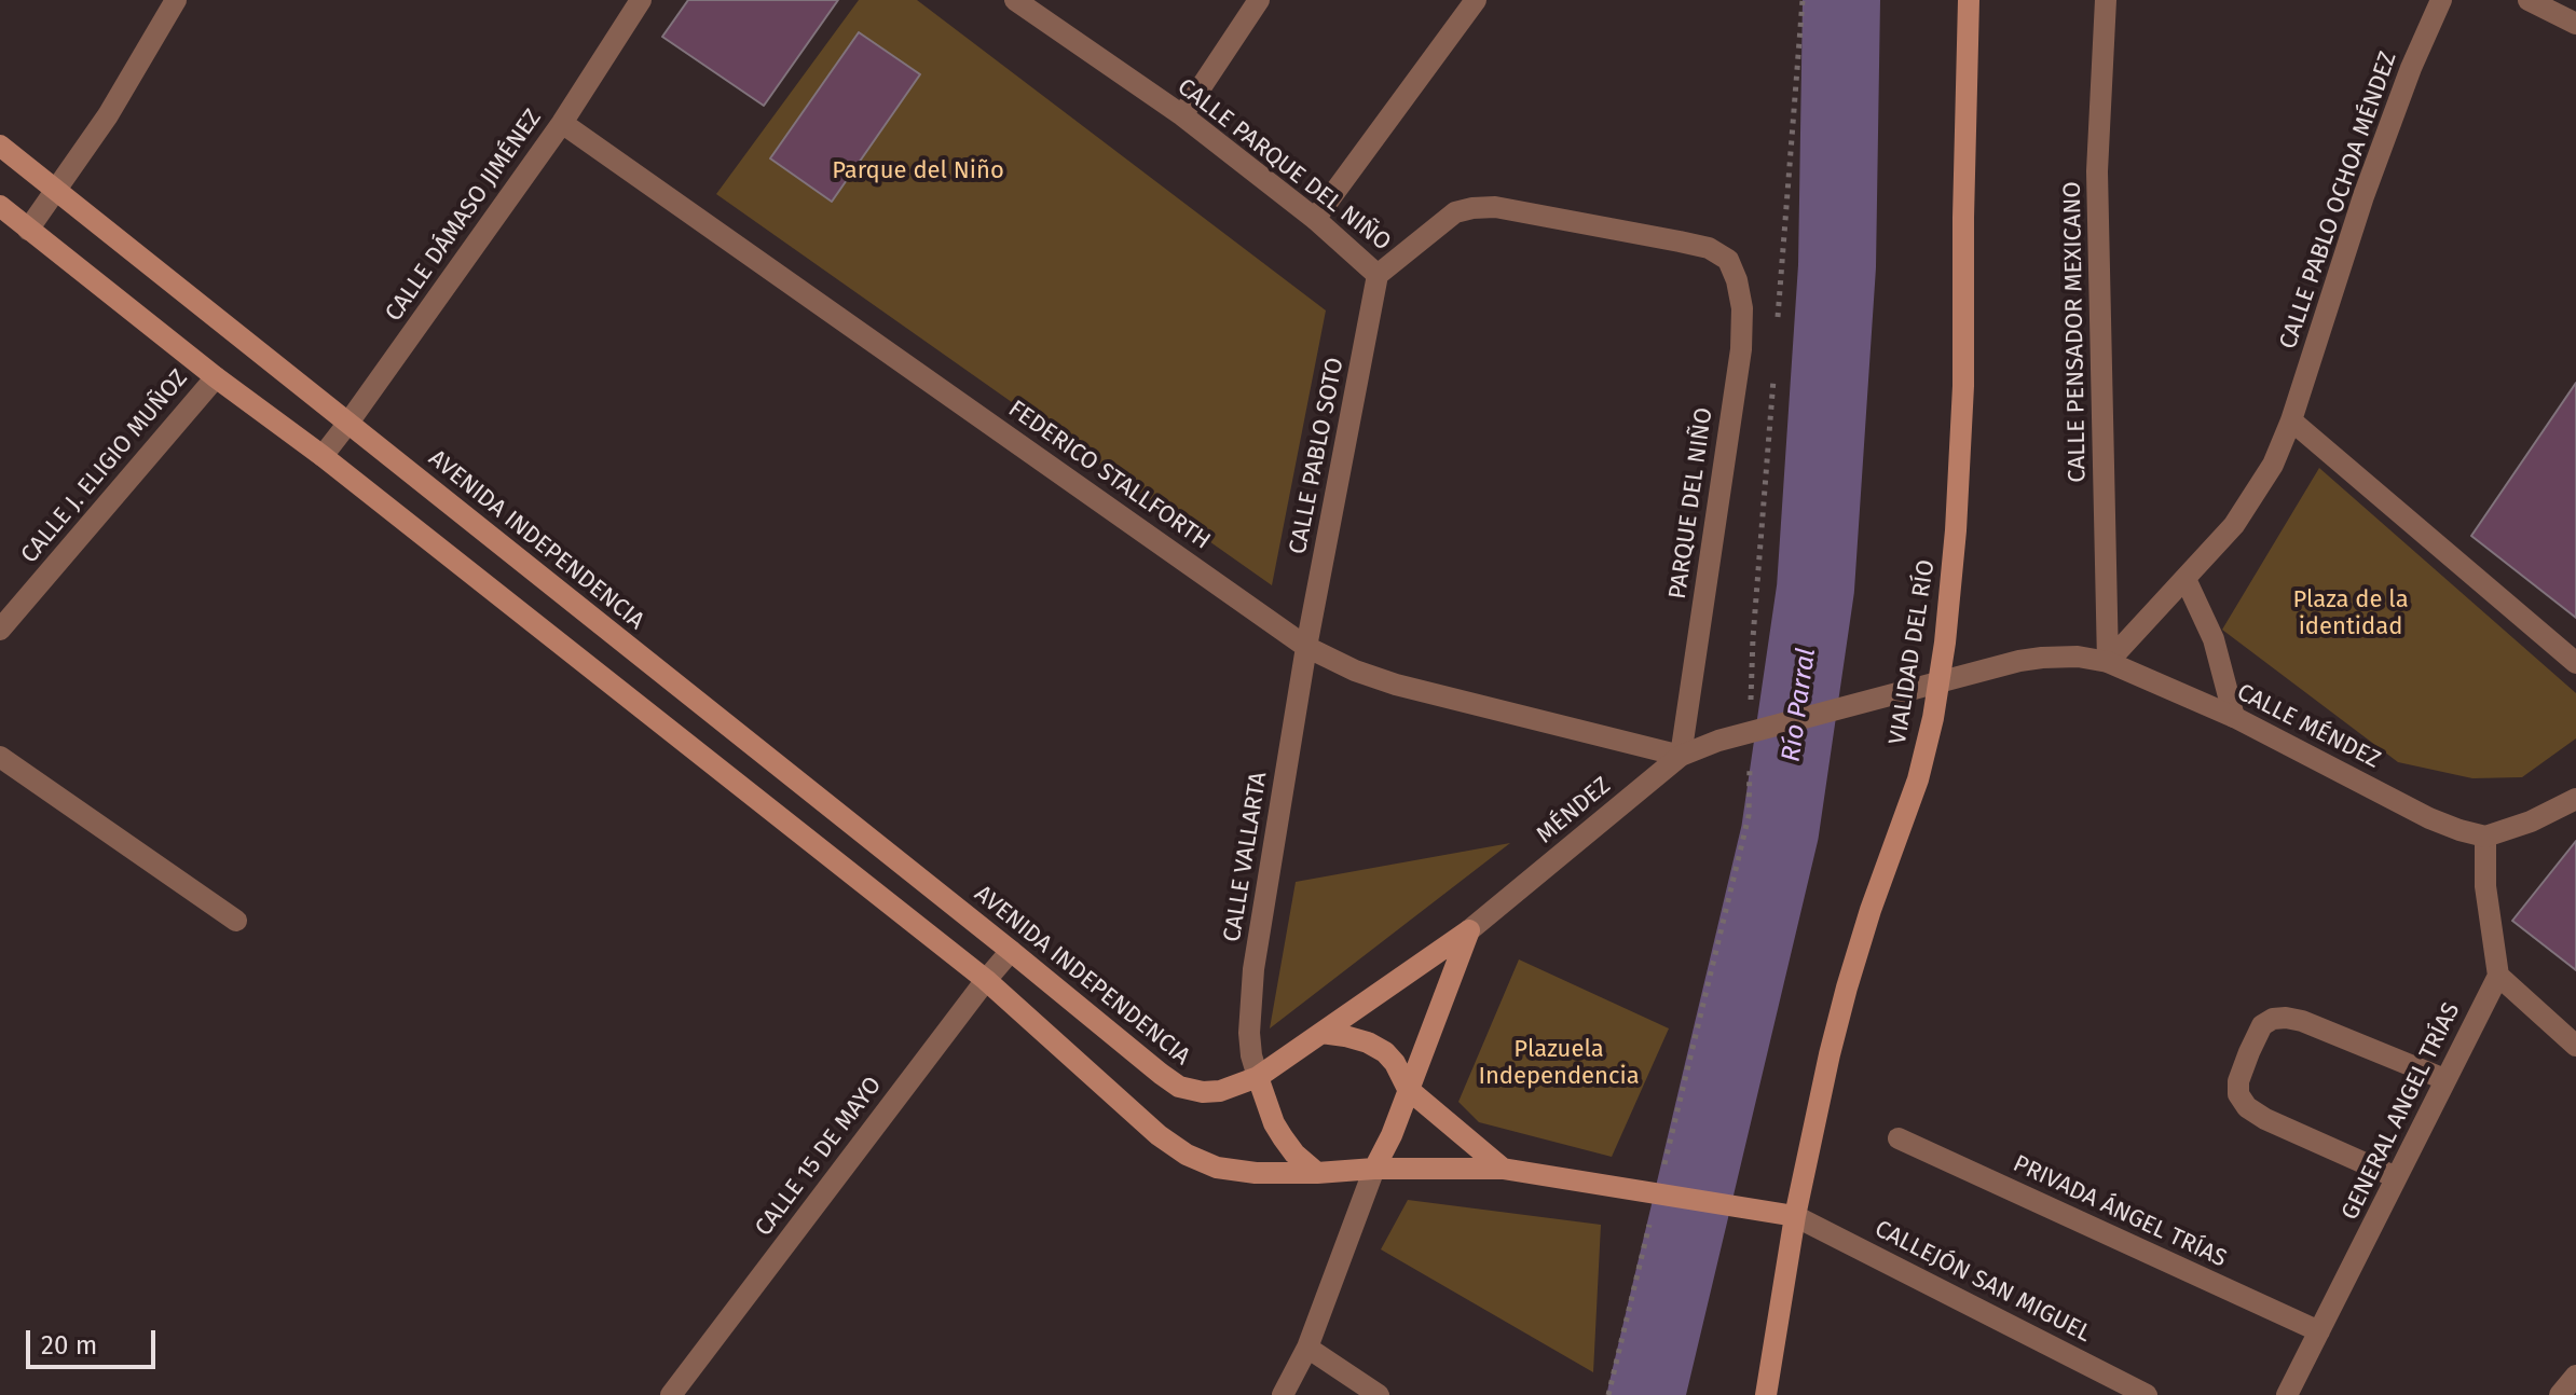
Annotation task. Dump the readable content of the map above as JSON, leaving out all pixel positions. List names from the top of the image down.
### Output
{
  "streets": {
    "main road": ["AVENIDA INDEPENDENCIA", "VIALIDAD DEL RÍO"],
    "street": [
      "CALLE PARQUE DEL NIÑO",
      "CALLE PABLO OCHOA MÉNDEZ",
      "CALLE DÁMASO JIMÉNEZ",
      "CALLE PENSADOR MEXICANO",
      "CALLE PABLO SOTO",
      "CALLE J. ELIGIO MUÑOZ",
      "FEDERICO STALLFORTH",
      "PARQUE DEL NIÑO",
      "CALLE MÉNDEZ",
      "MÉNDEZ",
      "CALLE VALLARTA",
      "GENERAL ANGEL TRÍAS",
      "CALLE 15 DE MAYO",
      "PRIVADA ÁNGEL TRÍAS",
      "CALLEJÓN SAN MIGUEL"
    ]
  },
  "crossings": [
    ["CALLE PARQUE DEL NIÑO", "CALLE PABLO SOTO"],
    ["CALLE PARQUE DEL NIÑO", "PARQUE DEL NIÑO"],
    ["CALLE PABLO OCHOA MÉNDEZ", "CALLE PENSADOR MEXICANO"],
    ["CALLE PABLO OCHOA MÉNDEZ", "CALLE MÉNDEZ"],
    ["CALLE DÁMASO JIMÉNEZ", "FEDERICO STALLFORTH"],
    ["CALLE DÁMASO JIMÉNEZ", "AVENIDA INDEPENDENCIA"],
    ["CALLE PENSADOR MEXICANO", "CALLE MÉNDEZ"],
    ["CALLE PABLO SOTO", "FEDERICO STALLFORTH"],
    ["CALLE PABLO SOTO", "CALLE VALLARTA"],
    ["FEDERICO STALLFORTH", "PARQUE DEL NIÑO"],
    ["FEDERICO STALLFORTH", "MÉNDEZ"],
    ["FEDERICO STALLFORTH", "CALLE VALLARTA"],
    ["PARQUE DEL NIÑO", "MÉNDEZ"],
    ["AVENIDA INDEPENDENCIA", "MÉNDEZ"],
    ["AVENIDA INDEPENDENCIA", "CALLE VALLARTA"],
    ["AVENIDA INDEPENDENCIA", "CALLE 15 DE MAYO"],
    ["VIALIDAD DEL RÍO", "CALLEJÓN SAN MIGUEL"],
    ["CALLE MÉNDEZ", "MÉNDEZ"],
    ["GENERAL ANGEL TRÍAS", "PRIVADA ÁNGEL TRÍAS"]
  ],
  "water": ["Río Parral"],
  "parks": ["Parque del Niño", "Plaza de la identidad", "Plazuela Independencia"],
  "scale_bar": "20 m"
}
